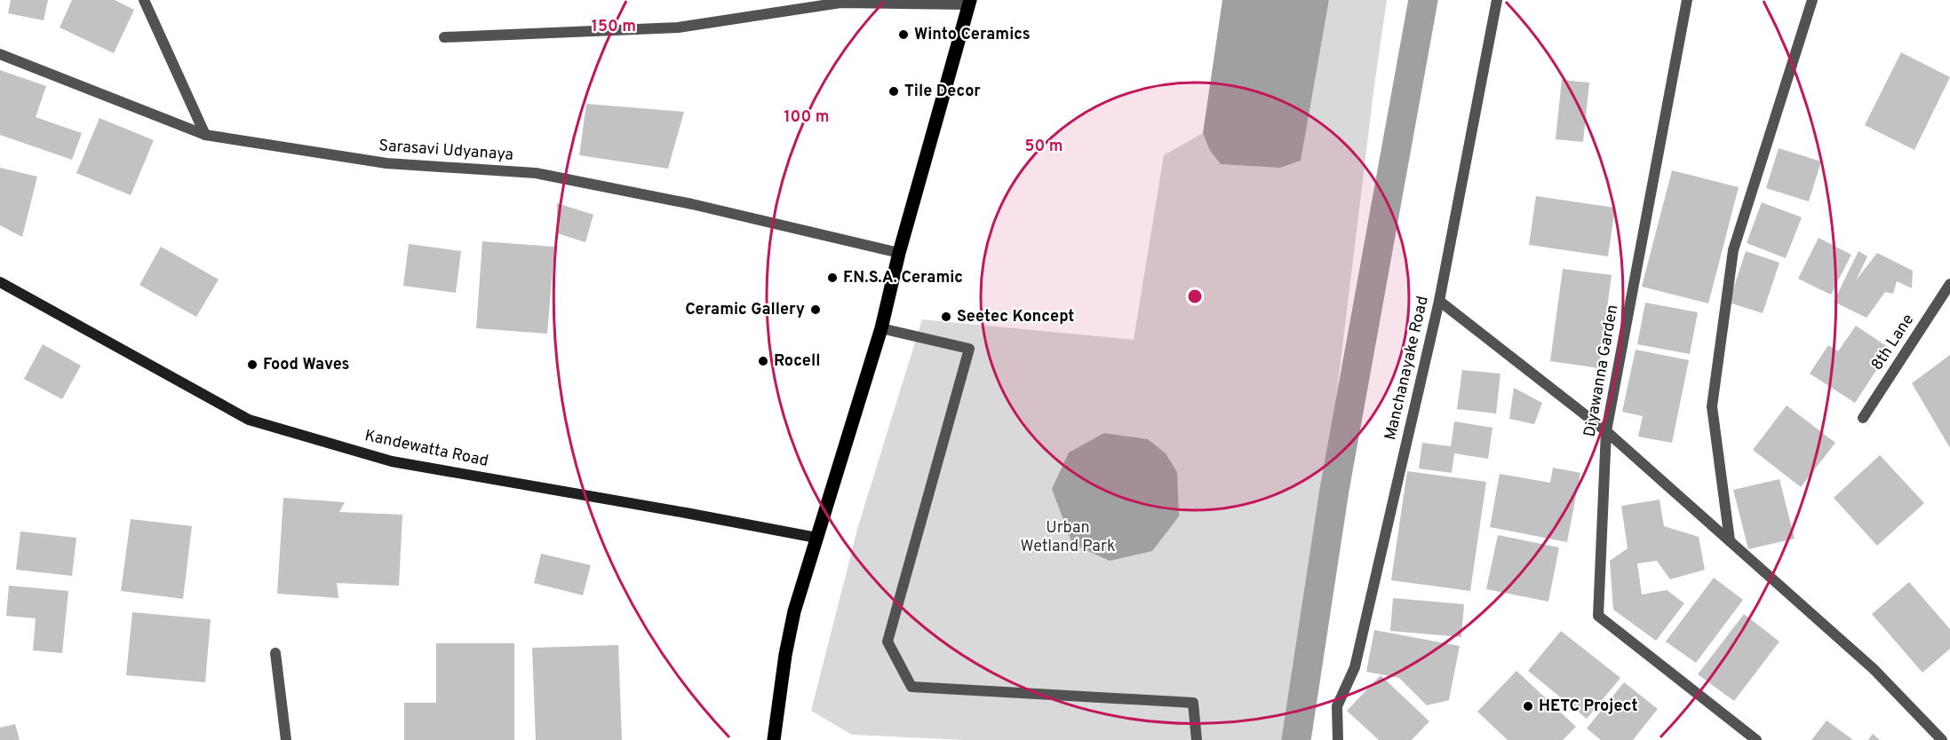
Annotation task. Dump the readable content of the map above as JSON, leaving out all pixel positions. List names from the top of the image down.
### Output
{
  "streets": {
    "street": [
      "Sarasavi Udyanaya",
      "8th Lane",
      "Manchanayake Road",
      "Diyawanna Garden",
      "Kandewatta Road"
    ]
  },
  "parks": ["Urban Wetland Park"],
  "places": [
    "Winto Ceramics",
    "Tile Decor",
    "F.N.S.A. Ceramic",
    "Ceramic Gallery",
    "Seetec Koncept",
    "Rocell",
    "Food Waves",
    "HETC Project"
  ],
  "rings": ["150 m", "100 m", "50 m"]
}
